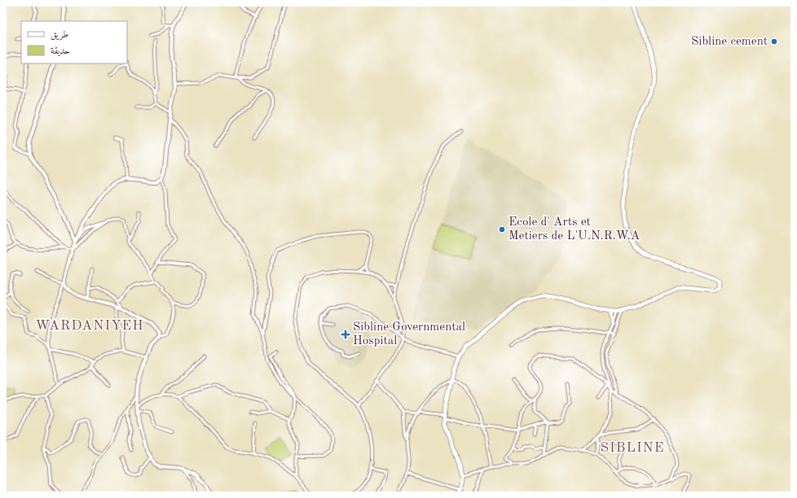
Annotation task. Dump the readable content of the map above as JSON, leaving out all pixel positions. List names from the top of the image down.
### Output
{
  "districts": ["WARDANIYEH", "SIBLINE"],
  "places": {
    "other": ["Sibline cement", "Ecole d' Arts et Metiers de L'U.N.R.W.A"],
    "health": ["Sibline Governmental Hospital"]
  },
  "legend": ["طريق", "حديقة"]
}
